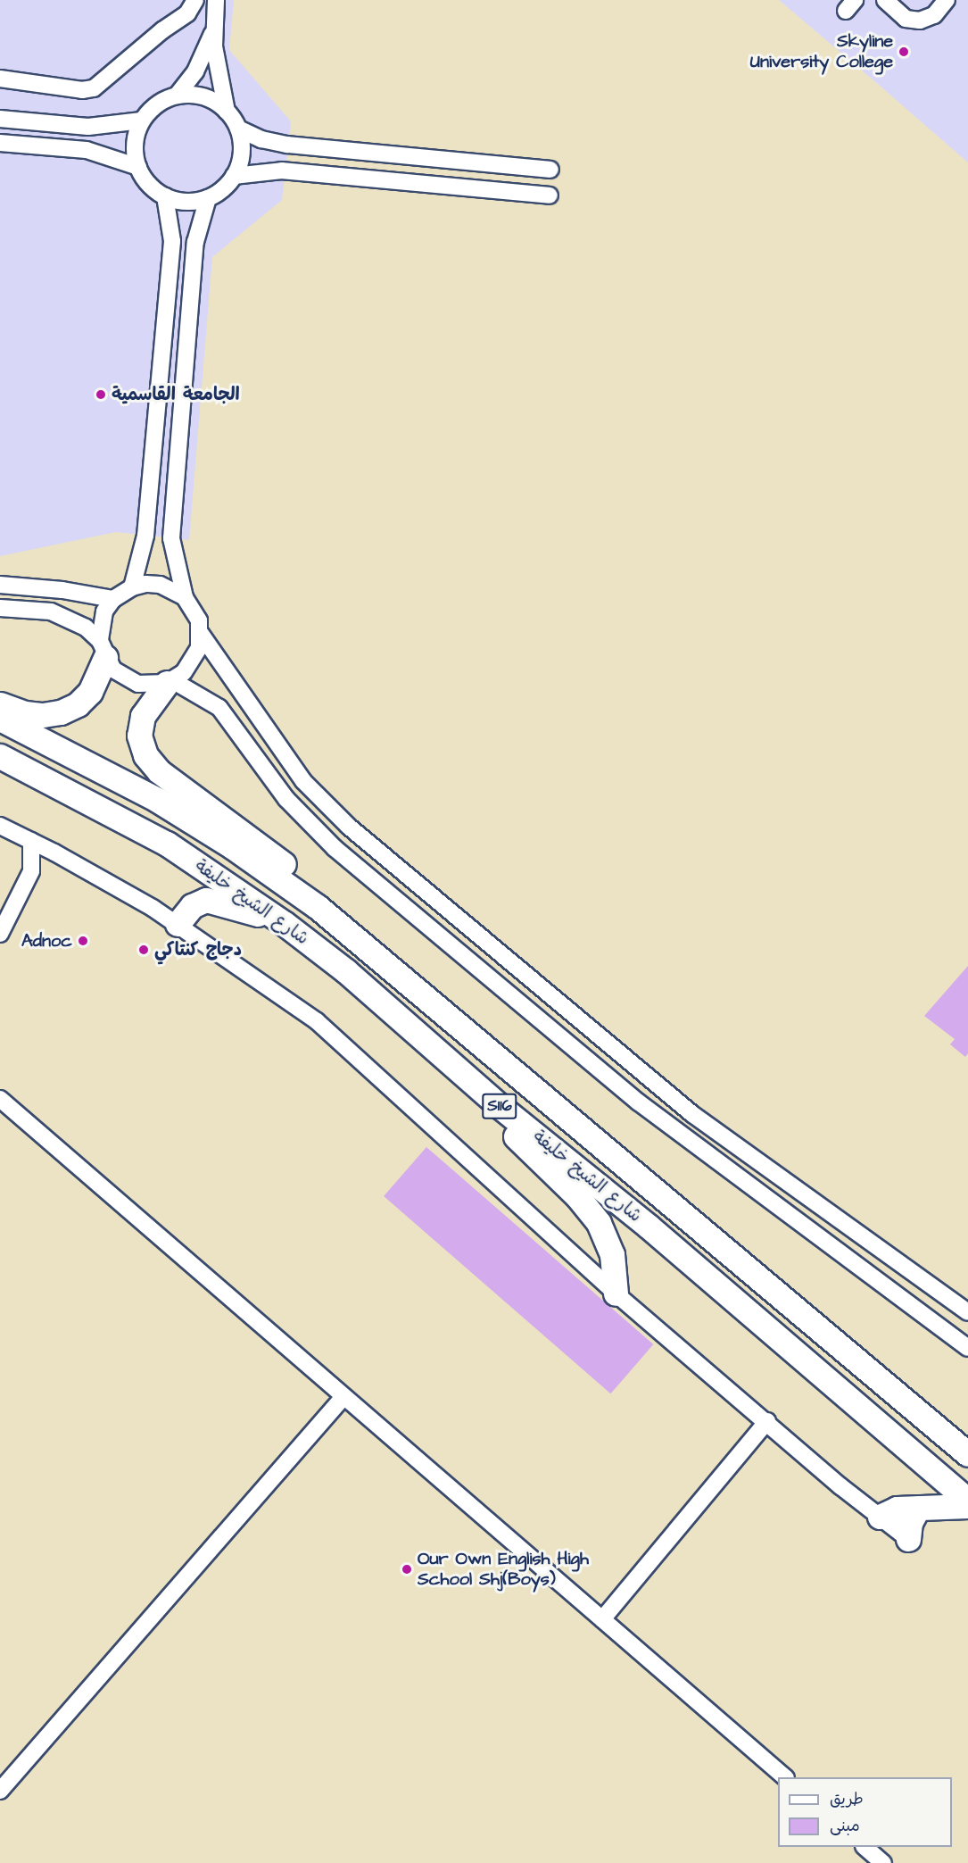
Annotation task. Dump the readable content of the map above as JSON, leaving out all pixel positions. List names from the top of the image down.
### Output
{
  "streets": {
    "highway": ["شارع الشيخ خليفة", "S116"]
  },
  "places": [
    "Skyline University College",
    "الجامعة القاسمية",
    "Adnoc",
    "دجاج كنتاكي",
    "Our Own English High School Shj(Boys)"
  ],
  "legend": ["طريق", "مبنى"]
}
